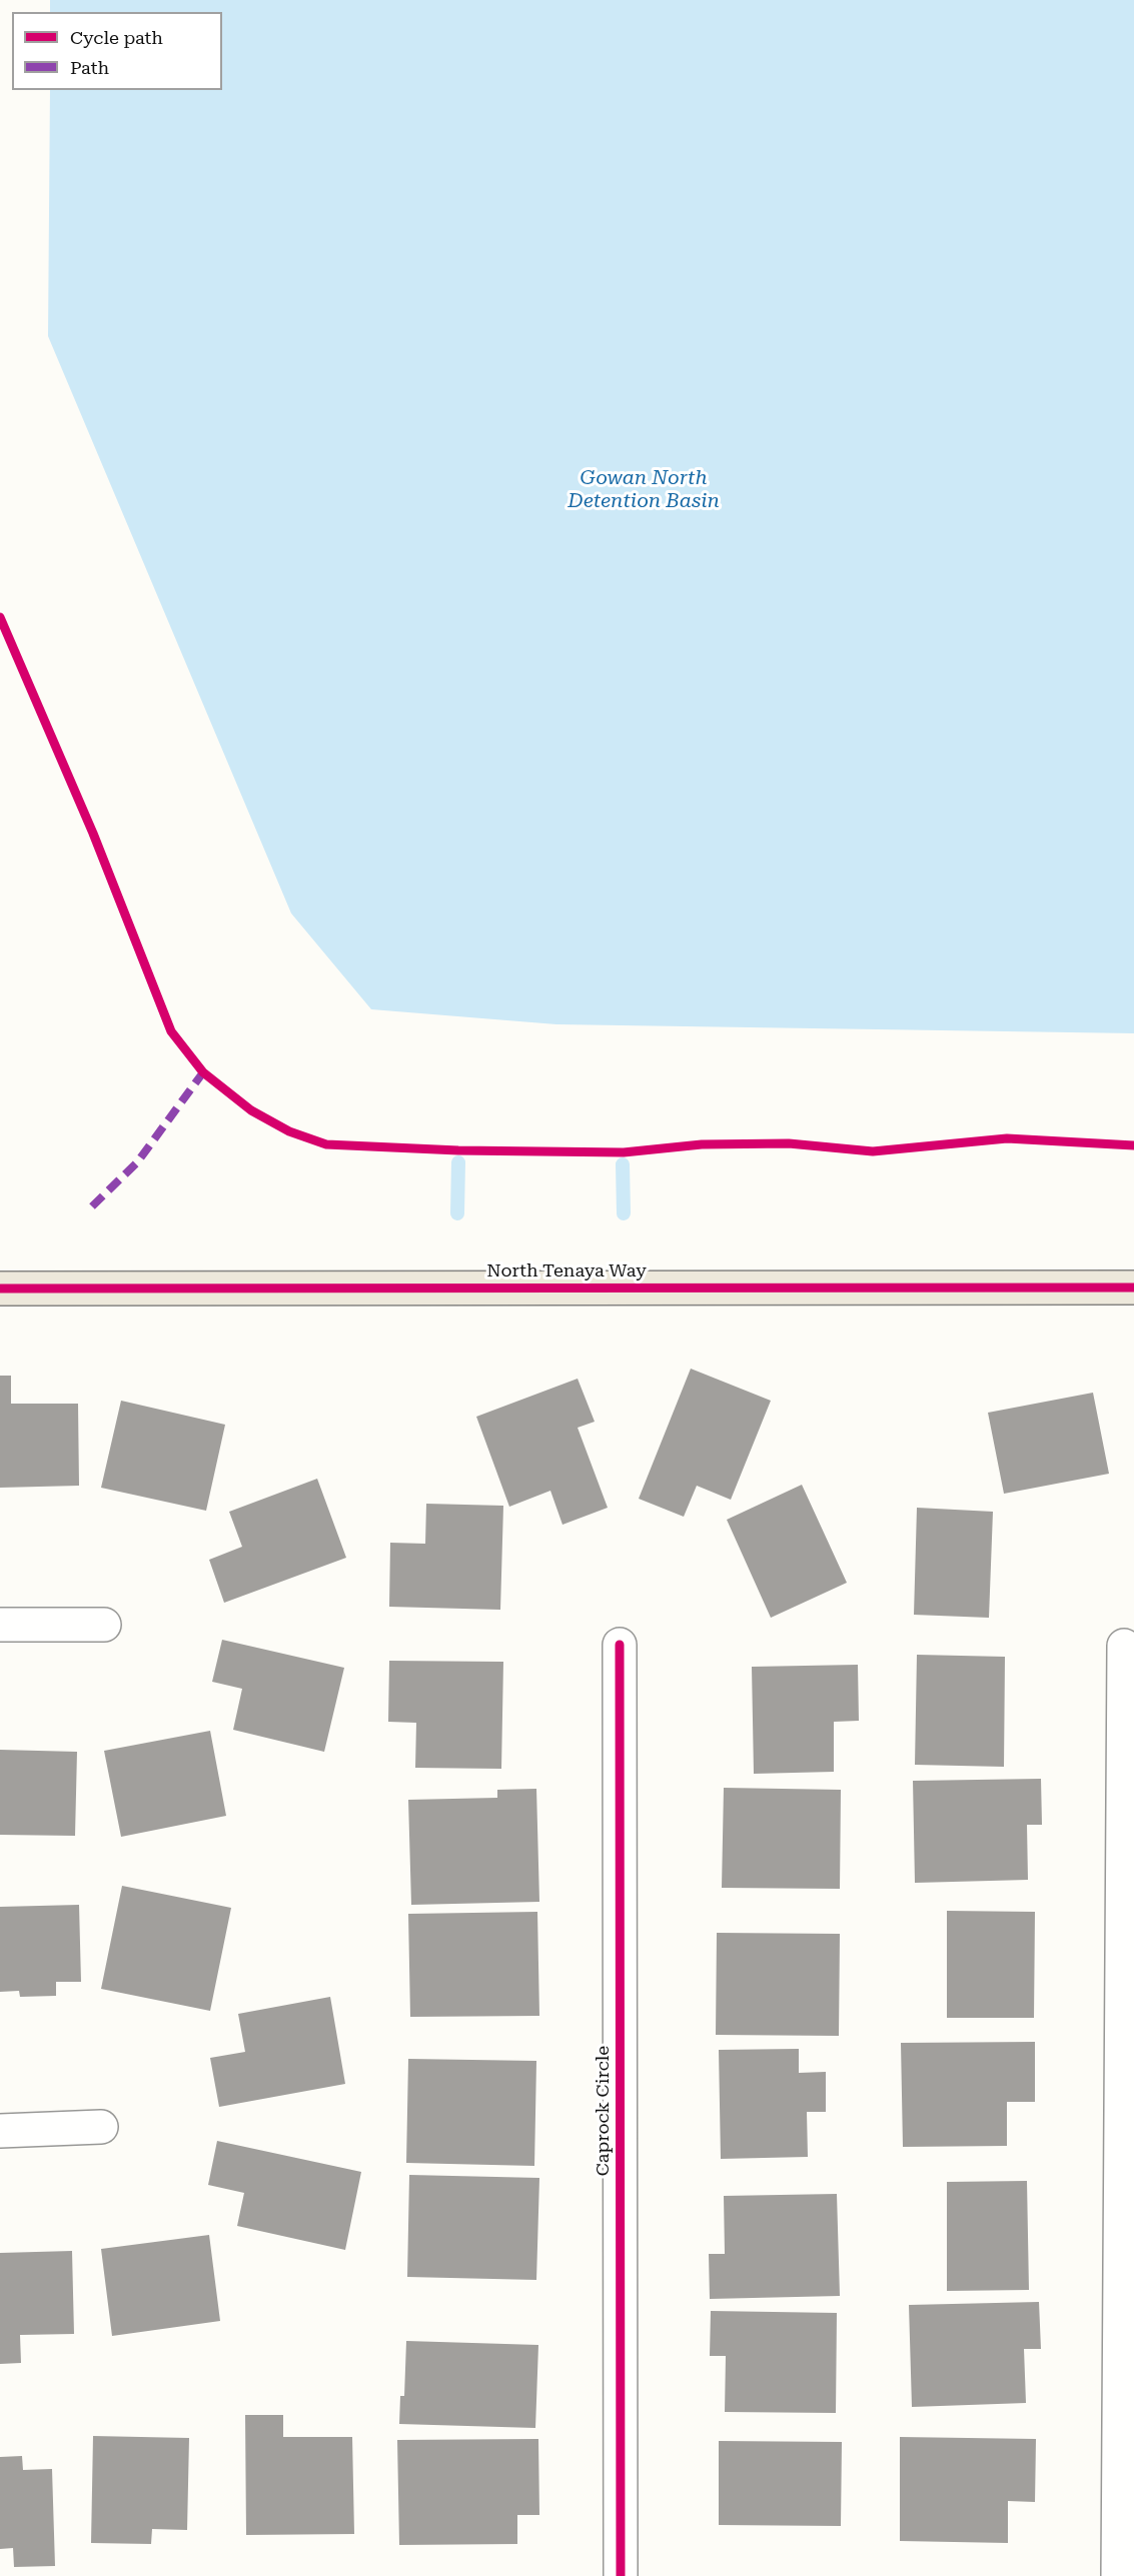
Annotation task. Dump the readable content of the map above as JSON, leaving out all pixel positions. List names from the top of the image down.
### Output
{
  "streets": {
    "main road": ["North Tenaya Way"],
    "street": ["Caprock Circle"]
  },
  "water": ["Gowan North Detention Basin"],
  "legend": ["Cycle path", "Path"]
}
